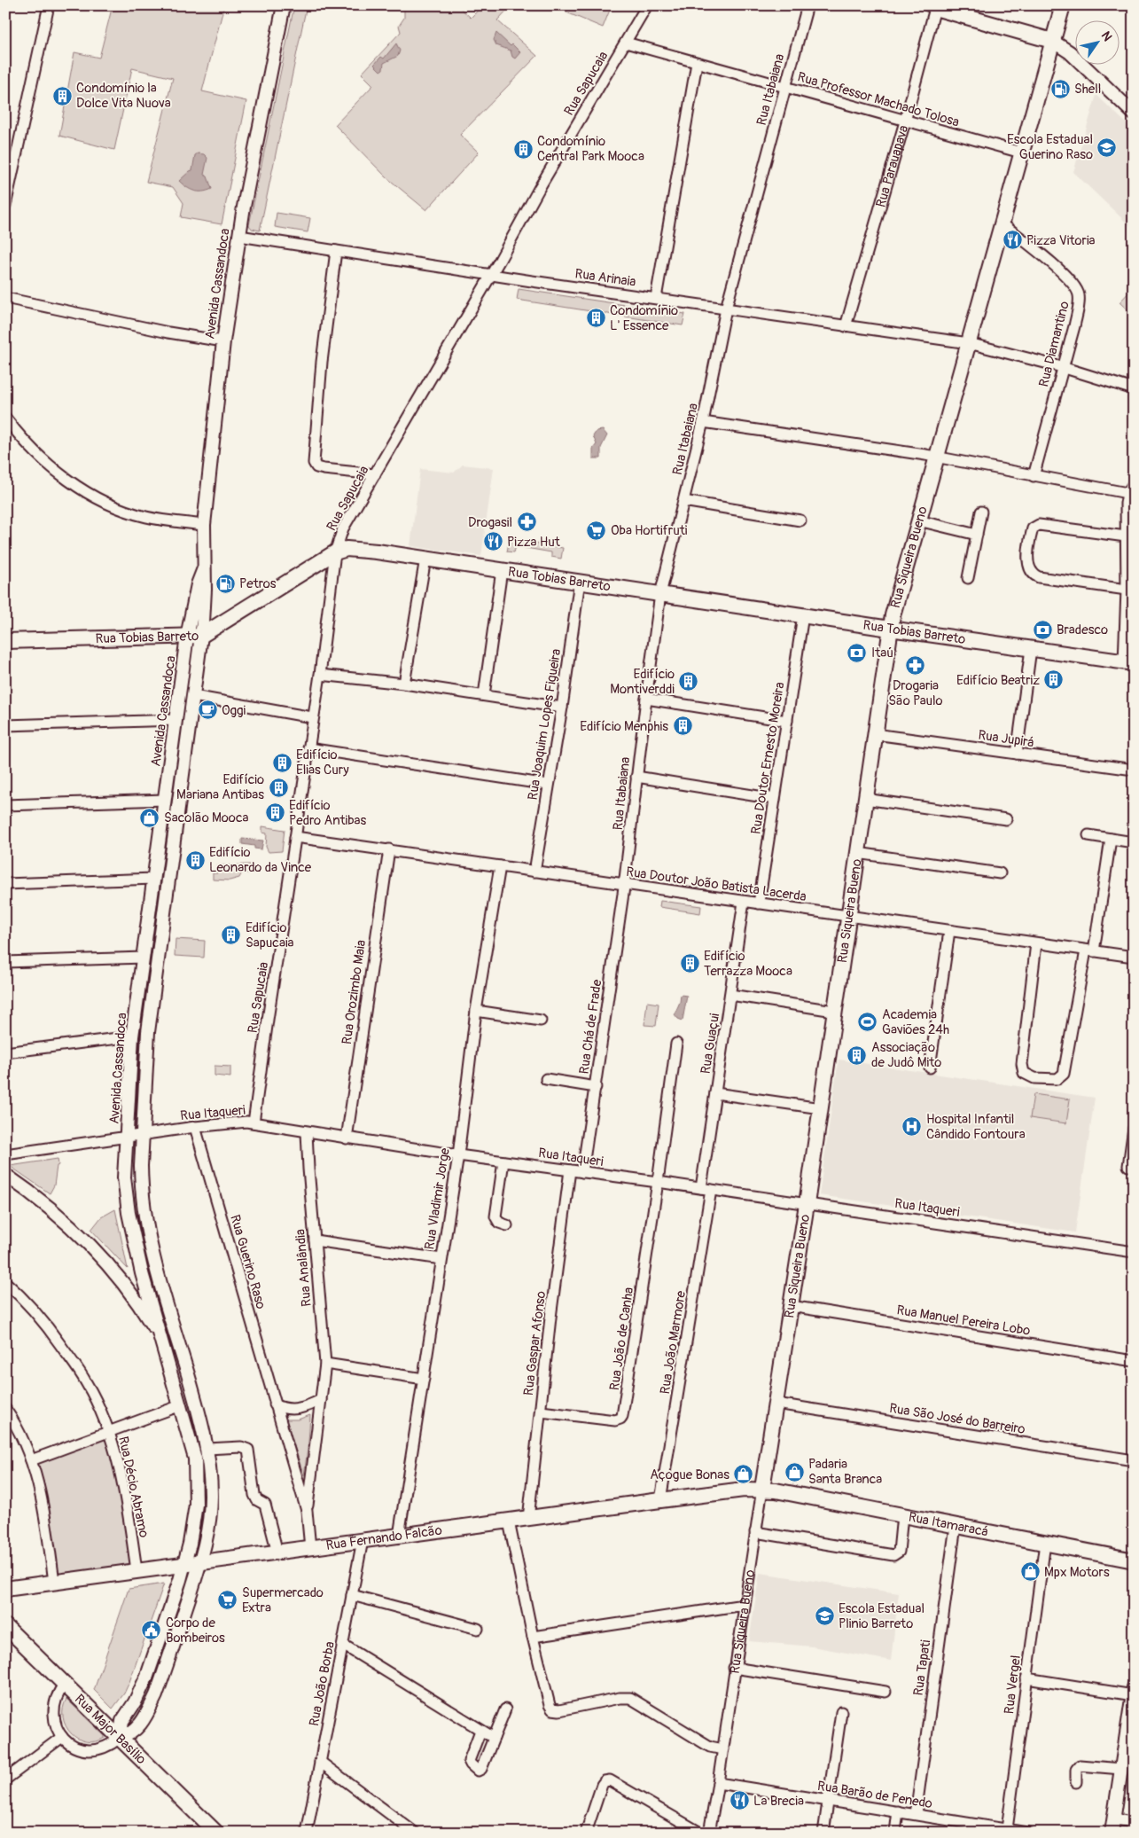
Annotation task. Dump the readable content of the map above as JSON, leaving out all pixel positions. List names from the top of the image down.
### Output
{
  "streets": {
    "main road": [
      "Rua Siqueira Bueno",
      "Rua Tobias Barreto",
      "Rua Itamaracá",
      "Rua Fernando Falcão",
      "Rua Major Basílio"
    ],
    "street": [
      "Rua Sapucaia",
      "Rua Itabaiana",
      "Rua Professor Machado Tolosa",
      "Rua Parauapava",
      "Rua Arinaia",
      "Avenida Cassandoca",
      "Rua Diamantino",
      "Rua Joaquim Lopes Figueira",
      "Rua Jupirá",
      "Rua Doutor Ernesto Moreira",
      "Rua Doutor João Batista Lacerda",
      "Rua Orozimbo Maia",
      "Rua Chá de Frade",
      "Rua Guaçui",
      "Rua Itaqueri",
      "Rua Vladimir Jorge",
      "Rua Guerino Raso",
      "Rua Analândia",
      "Rua Manuel Pereira Lobo",
      "Rua João de Canha",
      "Rua João Marmore",
      "Rua Gaspar Afonso",
      "Rua São José do Barreiro",
      "Rua Décio Abramo",
      "Rua Tapati",
      "Rua João Borba",
      "Rua Vergel",
      "Rua Barão de Penedo"
    ]
  },
  "crossings": [
    ["Rua Sapucaia", "Rua Professor Machado Tolosa"],
    ["Rua Sapucaia", "Rua Arinaia"],
    ["Rua Sapucaia", "Rua Tobias Barreto"],
    ["Rua Sapucaia", "Rua Doutor João Batista Lacerda"],
    ["Rua Sapucaia", "Rua Itaqueri"],
    ["Rua Itabaiana", "Rua Professor Machado Tolosa"],
    ["Rua Itabaiana", "Rua Arinaia"],
    ["Rua Itabaiana", "Rua Tobias Barreto"],
    ["Rua Itabaiana", "Rua Doutor João Batista Lacerda"],
    ["Rua Itabaiana", "Rua Chá de Frade"],
    ["Rua Professor Machado Tolosa", "Rua Parauapava"],
    ["Rua Professor Machado Tolosa", "Rua Siqueira Bueno"],
    ["Rua Parauapava", "Rua Arinaia"],
    ["Rua Arinaia", "Avenida Cassandoca"],
    ["Rua Arinaia", "Rua Diamantino"],
    ["Rua Arinaia", "Rua Siqueira Bueno"],
    ["Avenida Cassandoca", "Rua Tobias Barreto"],
    ["Avenida Cassandoca", "Rua Itaqueri"],
    ["Avenida Cassandoca", "Rua Fernando Falcão"],
    ["Avenida Cassandoca", "Rua Major Basílio"],
    ["Rua Diamantino", "Rua Siqueira Bueno"],
    ["Rua Siqueira Bueno", "Rua Tobias Barreto"],
    ["Rua Siqueira Bueno", "Rua Jupirá"],
    ["Rua Siqueira Bueno", "Rua Doutor João Batista Lacerda"],
    ["Rua Siqueira Bueno", "Rua Itaqueri"],
    ["Rua Siqueira Bueno", "Rua Manuel Pereira Lobo"],
    ["Rua Siqueira Bueno", "Rua São José do Barreiro"],
    ["Rua Siqueira Bueno", "Rua Itamaracá"],
    ["Rua Siqueira Bueno", "Rua Fernando Falcão"],
    ["Rua Siqueira Bueno", "Rua Barão de Penedo"],
    ["Rua Tobias Barreto", "Rua Joaquim Lopes Figueira"],
    ["Rua Tobias Barreto", "Rua Doutor Ernesto Moreira"],
    ["Rua Joaquim Lopes Figueira", "Rua Doutor João Batista Lacerda"],
    ["Rua Doutor Ernesto Moreira", "Rua Doutor João Batista Lacerda"],
    ["Rua Doutor João Batista Lacerda", "Rua Orozimbo Maia"],
    ["Rua Doutor João Batista Lacerda", "Rua Chá de Frade"],
    ["Rua Doutor João Batista Lacerda", "Rua Guaçui"],
    ["Rua Doutor João Batista Lacerda", "Rua Vladimir Jorge"],
    ["Rua Orozimbo Maia", "Rua Itaqueri"],
    ["Rua Chá de Frade", "Rua Itaqueri"],
    ["Rua Guaçui", "Rua Itaqueri"],
    ["Rua Guaçui", "Rua João Marmore"],
    ["Rua Itaqueri", "Rua Vladimir Jorge"],
    ["Rua Itaqueri", "Rua Guerino Raso"],
    ["Rua Itaqueri", "Rua Analândia"],
    ["Rua Itaqueri", "Rua João de Canha"],
    ["Rua Itaqueri", "Rua João Marmore"],
    ["Rua Itaqueri", "Rua Gaspar Afonso"],
    ["Rua Vladimir Jorge", "Rua Fernando Falcão"],
    ["Rua Guerino Raso", "Rua Analândia"],
    ["Rua João de Canha", "Rua Gaspar Afonso"],
    ["Rua João Marmore", "Rua Fernando Falcão"],
    ["Rua Gaspar Afonso", "Rua Fernando Falcão"],
    ["Rua Décio Abramo", "Rua Fernando Falcão"],
    ["Rua Itamaracá", "Rua Fernando Falcão"],
    ["Rua Itamaracá", "Rua Tapati"],
    ["Rua Itamaracá", "Rua Vergel"],
    ["Rua Fernando Falcão", "Rua João Borba"],
    ["Rua Tapati", "Rua Barão de Penedo"],
    ["Rua Vergel", "Rua Barão de Penedo"]
  ],
  "places": {
    "fuel station": ["Shell", "Petros"],
    "building": [
      "Condomínio la Dolce Vita Nuova",
      "Condomínio Central Park Mooca",
      "Condomínio L' Essence",
      "Edifício Beatriz",
      "Edifício Montiverddi",
      "Edifício Menphis",
      "Edifício Elias Cury",
      "Edifício Mariana Antibas",
      "Edifício Pedro Antibas",
      "Edifício Leonardo da Vince",
      "Edifício Sapucaia",
      "Edifício Terrazza Mooca",
      "Associação de Judô Mito"
    ],
    "school or university": ["Escola Estadual Guerino Raso", "Escola Estadual Plinio Barreto"],
    "restaurant": ["Pizza Vitoria", "Pizza Hut", "La Brecia"],
    "pharmacy": ["Drogasil", "Drogaria São Paulo"],
    "supermarket": ["Oba Hortifruti", "Supermercado Extra"],
    "bank": ["Bradesco", "Itaú"],
    "cafe": ["Oggi"],
    "shop": [
      "Sacolão Mooca",
      "Padaria Santa Branca",
      "Açogue Bonas",
      "Mpx Motors"
    ],
    "sports": ["Academia Gaviões 24h"],
    "hospital": ["Hospital Infantil Cândido Fontoura"],
    "public building": ["Corpo de Bombeiros"]
  },
  "north": "top right"
}
